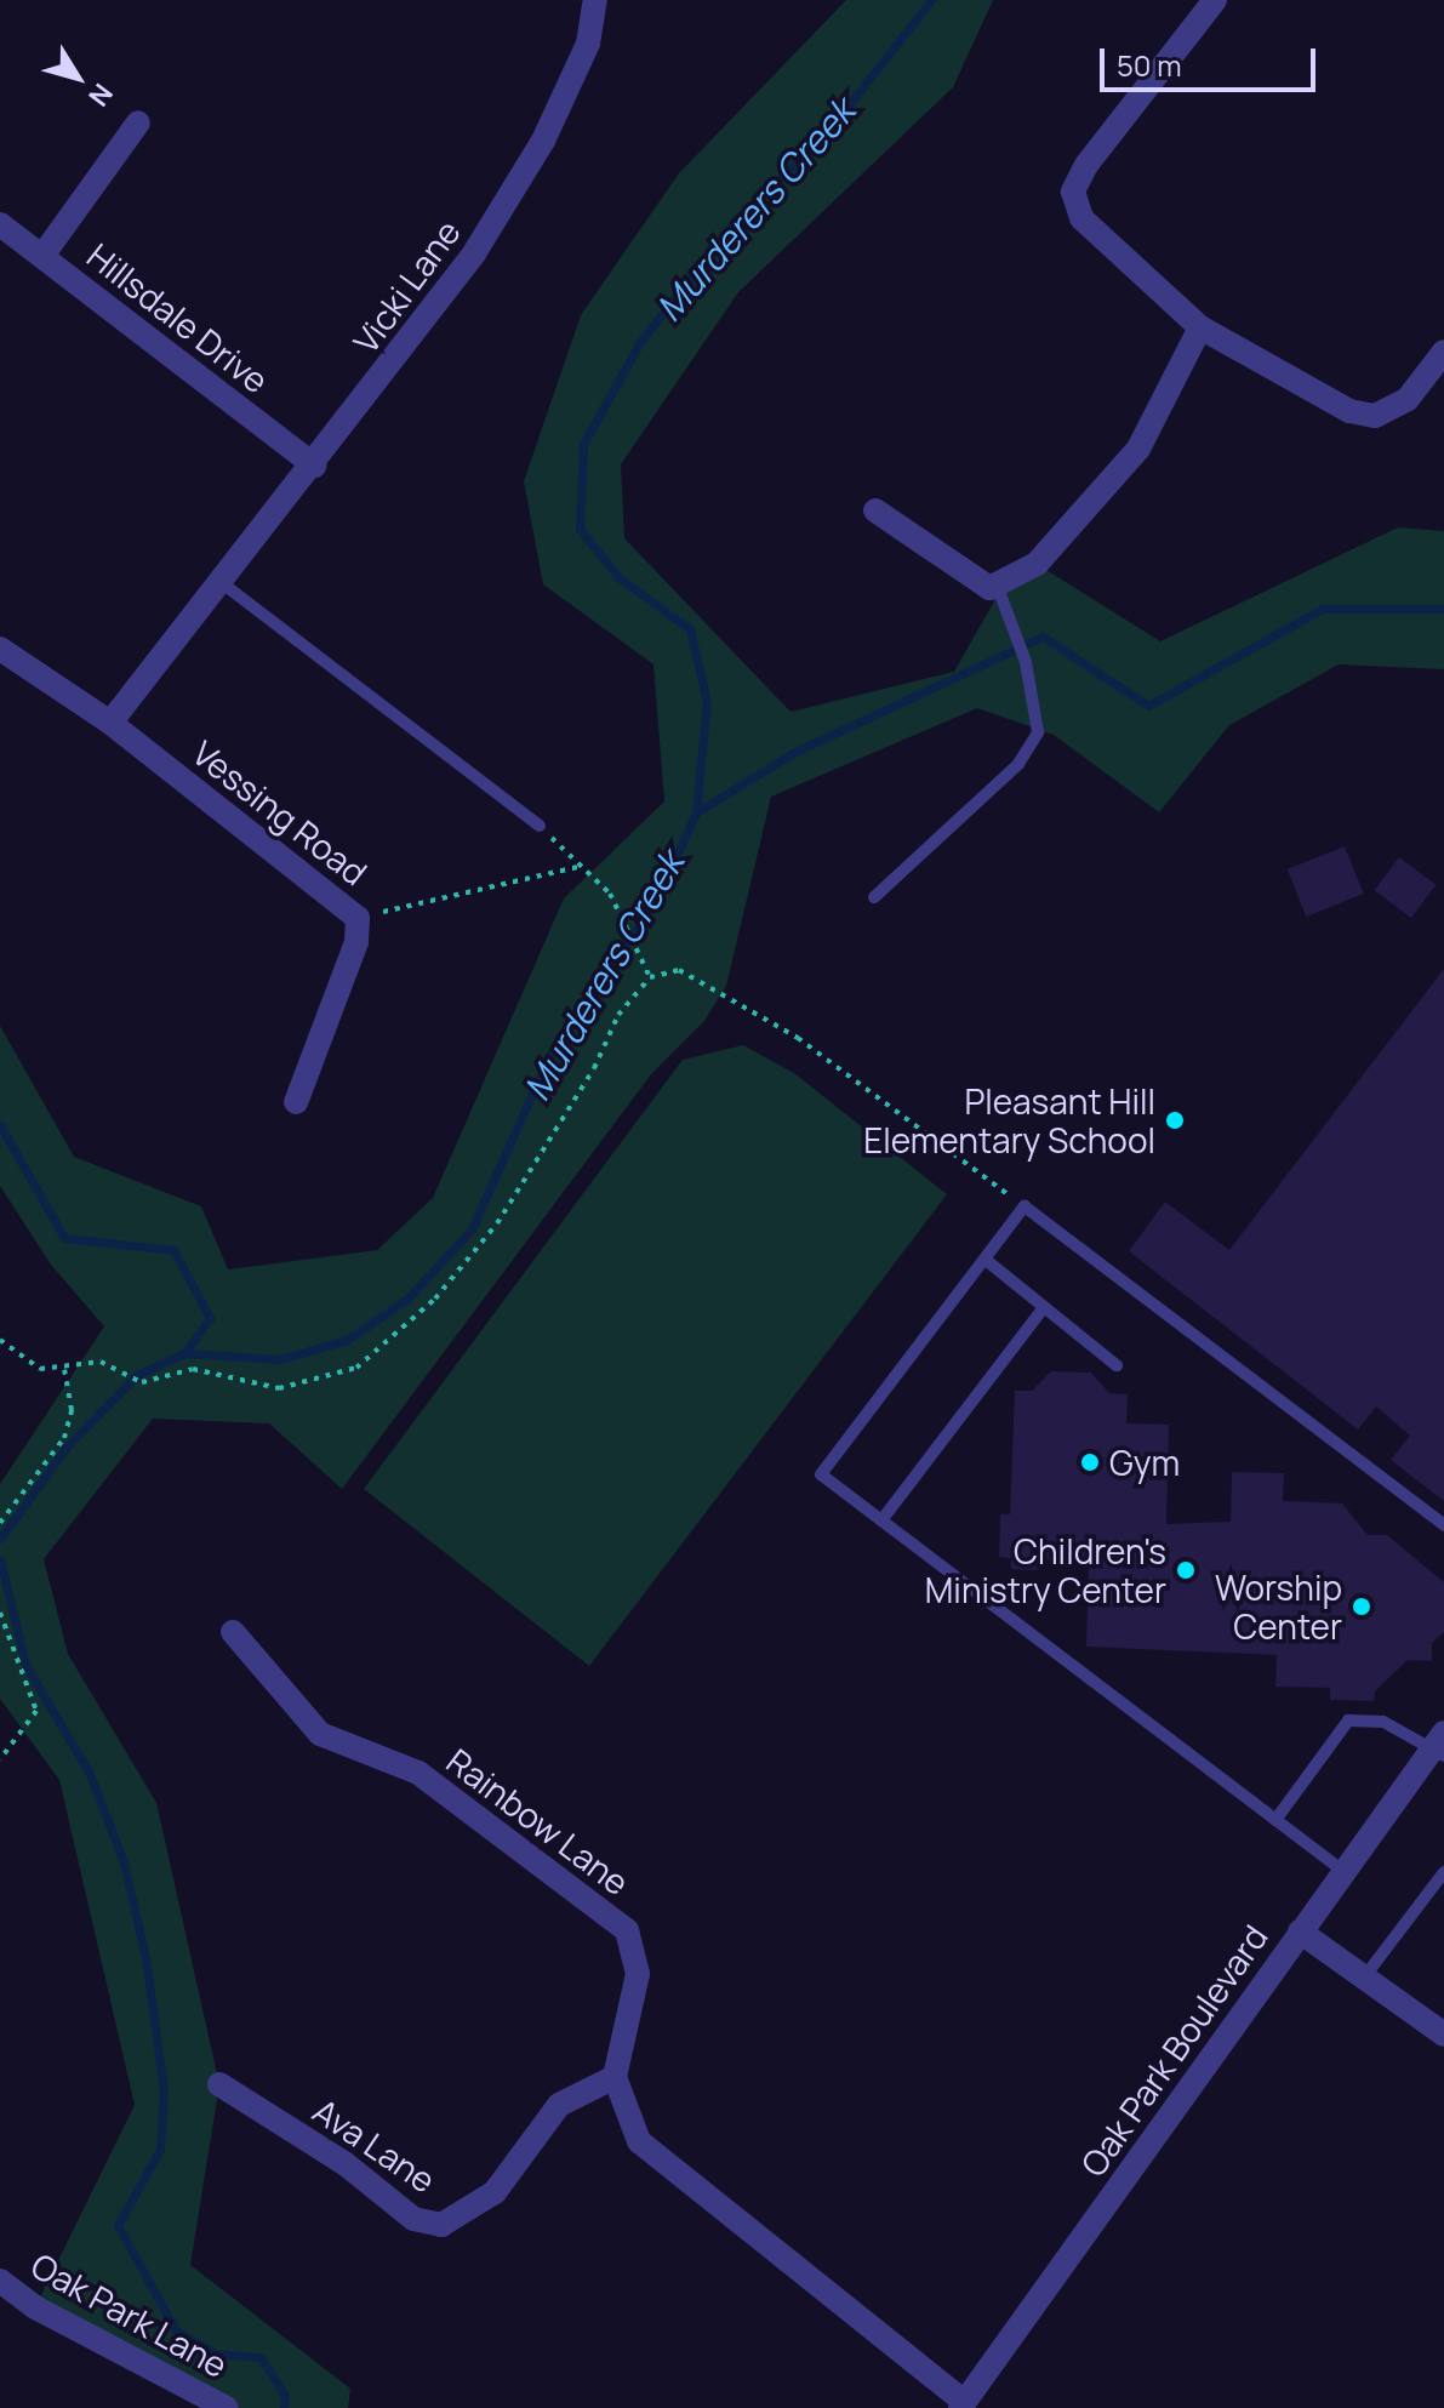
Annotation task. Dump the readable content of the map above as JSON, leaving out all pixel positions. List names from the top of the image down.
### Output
{
  "streets": {
    "street": [
      "Vicki Lane",
      "Hillsdale Drive",
      "Vessing Road",
      "Rainbow Lane",
      "Oak Park Boulevard",
      "Ava Lane",
      "Oak Park Lane"
    ]
  },
  "crossings": [
    ["Vicki Lane", "Hillsdale Drive"],
    ["Vicki Lane", "Vessing Road"],
    ["Rainbow Lane", "Ava Lane"]
  ],
  "water": ["Murderers Creek"],
  "places": [
    "Pleasant Hill Elementary School",
    "Gym",
    "Children's Ministry Center",
    "Worship Center"
  ],
  "scale_bar": "50 m",
  "north": "bottom right"
}
